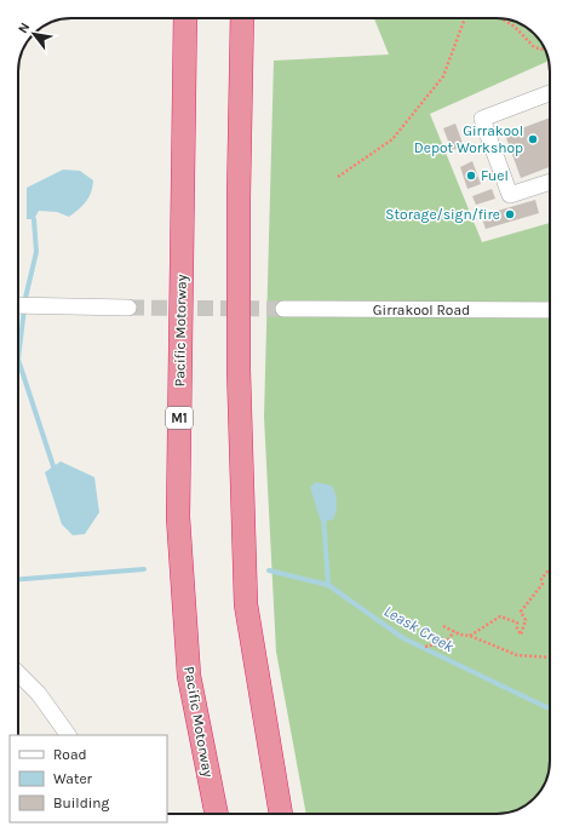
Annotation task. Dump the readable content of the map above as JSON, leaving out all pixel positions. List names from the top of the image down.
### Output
{
  "streets": {
    "highway": ["Pacific Motorway", "M1"],
    "street": ["Girrakool Road"]
  },
  "water": ["Leask Creek"],
  "places": ["Girrakool Depot Workshop", "Fuel", "Storage/sign/fire"],
  "legend": ["Road", "Water", "Building"],
  "north": "top left"
}
